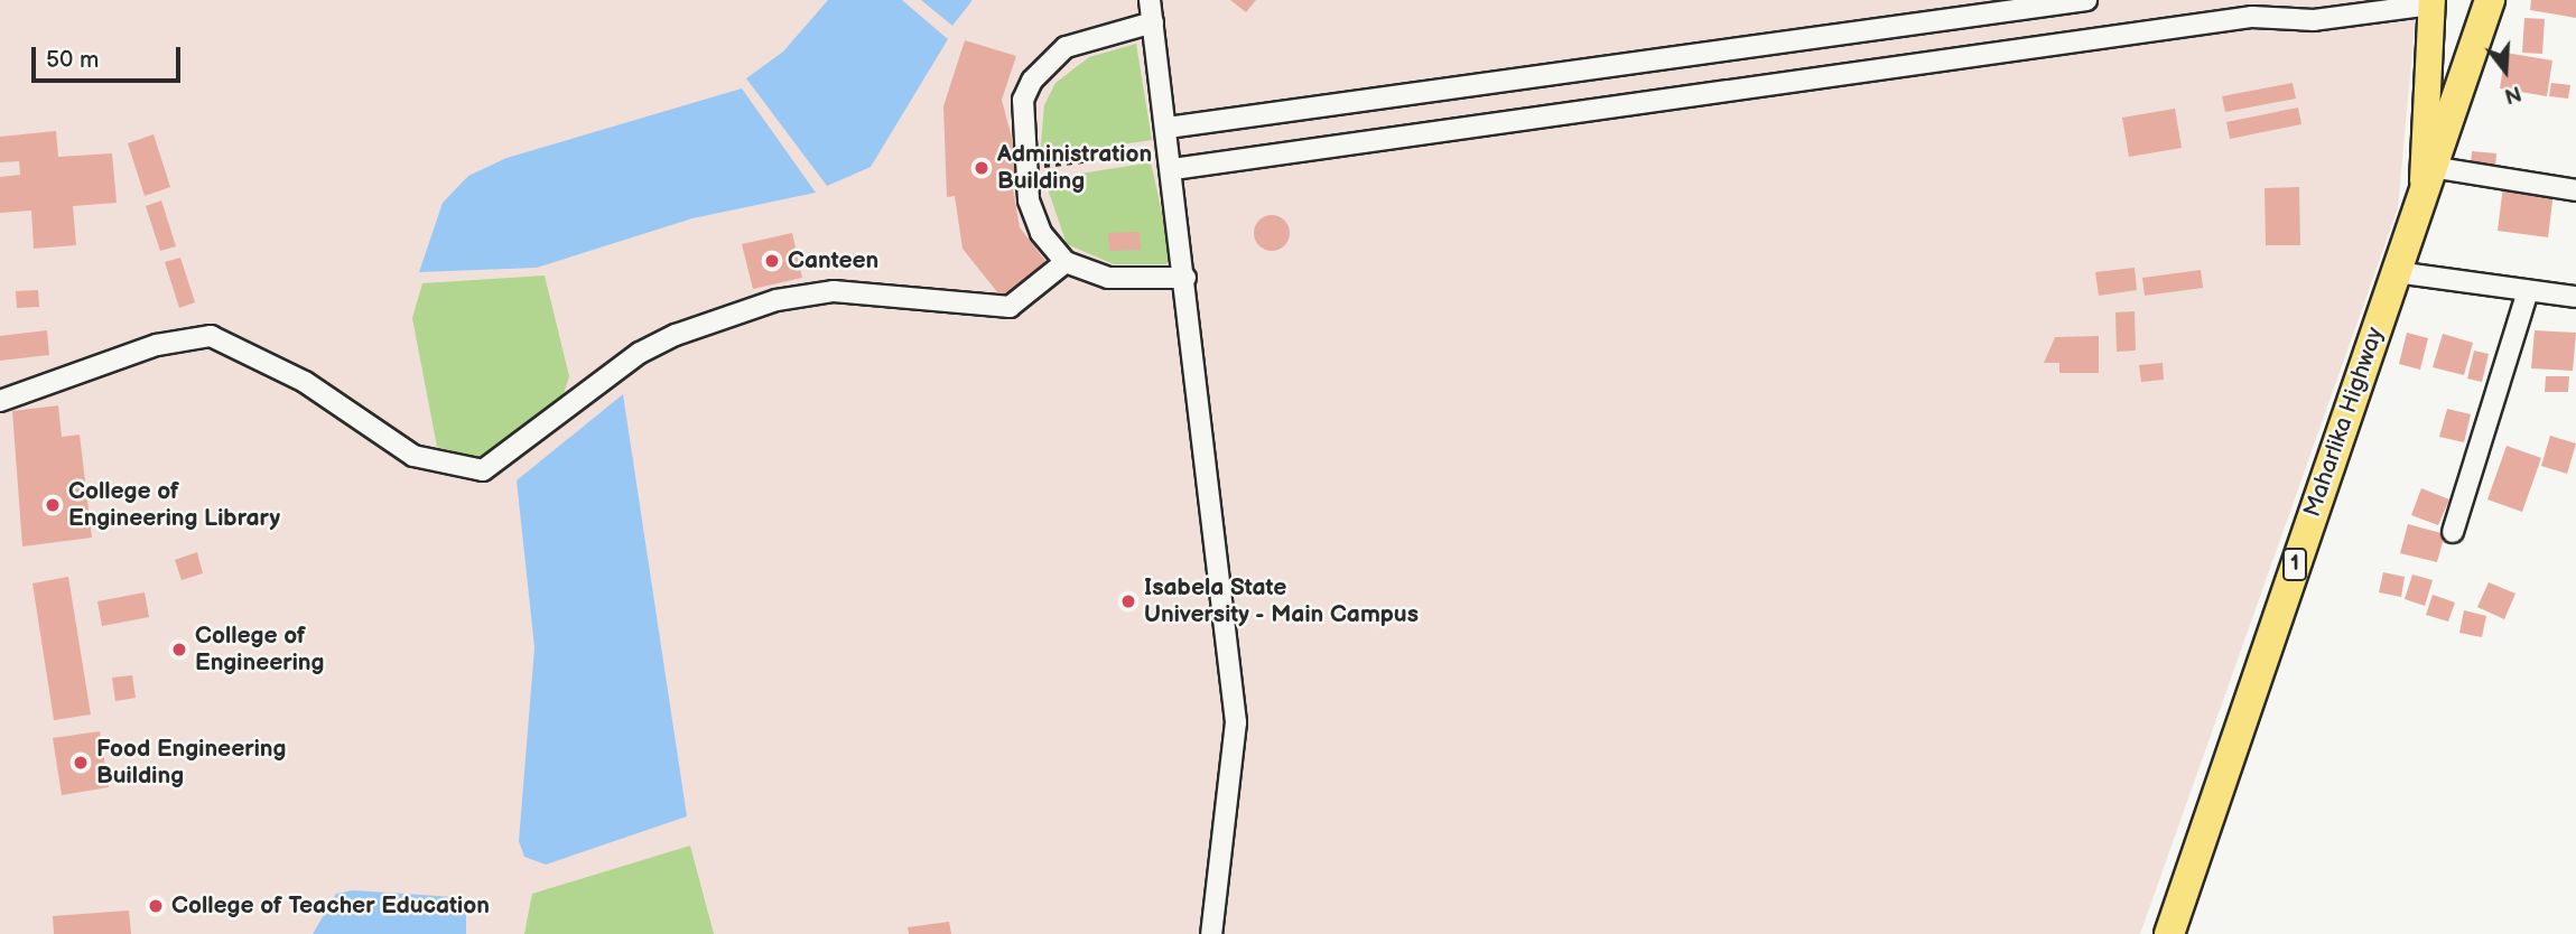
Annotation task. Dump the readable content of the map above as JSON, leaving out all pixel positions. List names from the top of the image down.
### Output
{
  "streets": {
    "highway": ["Maharlika Highway", "1"]
  },
  "places": [
    "Administration Building",
    "Canteen",
    "College of Engineering Library",
    "Isabela State University - Main Campus",
    "College of Engineering",
    "Food Engineering Building",
    "College of Teacher Education"
  ],
  "scale_bar": "50 m",
  "north": "bottom"
}
